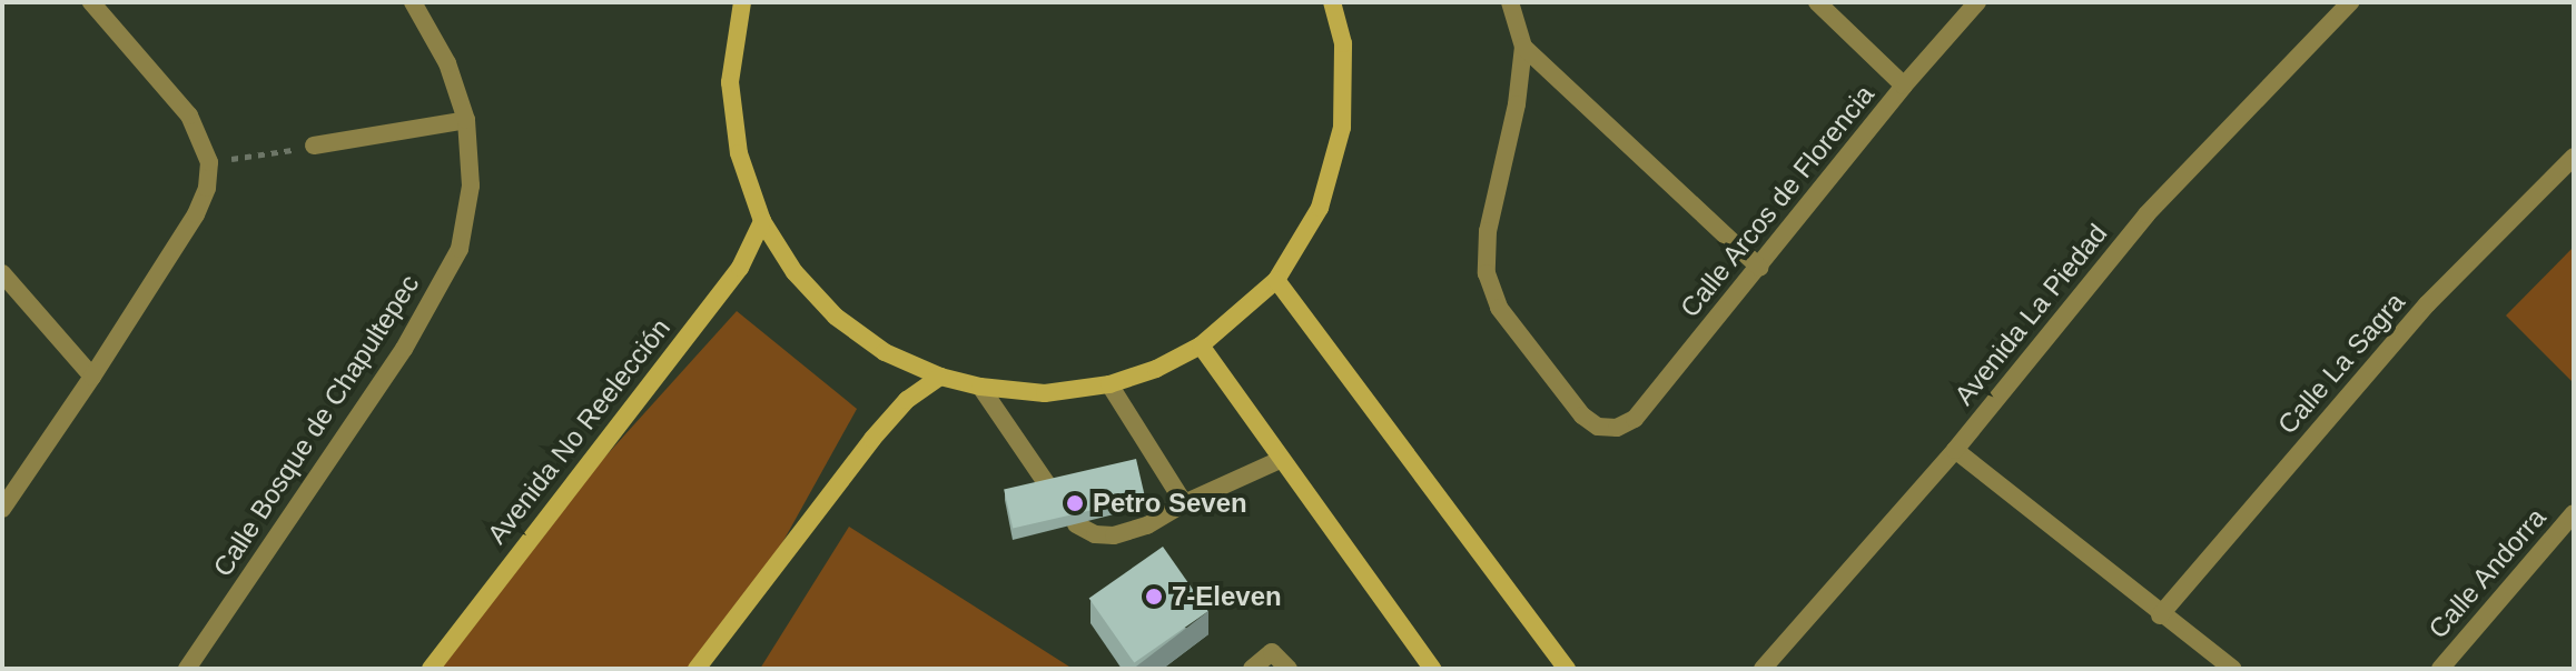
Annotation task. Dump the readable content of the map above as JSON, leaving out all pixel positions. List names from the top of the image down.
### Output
{
  "streets": {
    "main road": ["Avenida No Reelección"],
    "street": [
      "Calle Arcos de Florencia",
      "Avenida La Piedad",
      "Calle La Sagra",
      "Calle Bosque de Chapultepec",
      "Calle Andorra"
    ]
  },
  "places": ["Petro Seven", "7-Eleven"]
}
